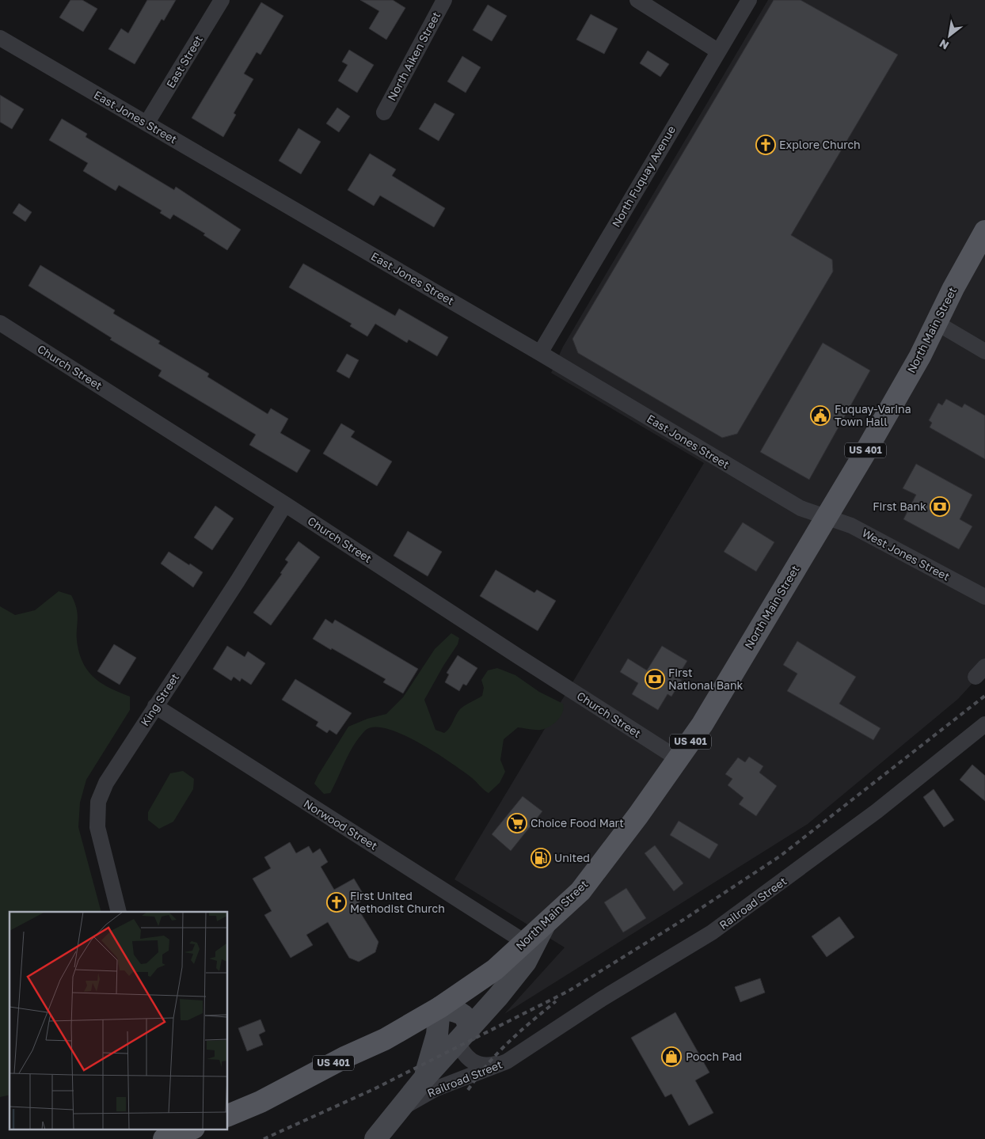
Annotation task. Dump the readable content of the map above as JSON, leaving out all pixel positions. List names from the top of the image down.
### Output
{
  "streets": {
    "main road": ["North Main Street", "US 401"],
    "street": [
      "North Aiken Street",
      "East Street",
      "East Jones Street",
      "North Fuquay Avenue",
      "Church Street",
      "West Jones Street",
      "King Street",
      "Norwood Street",
      "Railroad Street"
    ]
  },
  "crossings": [
    ["East Street", "East Jones Street"],
    ["East Jones Street", "North Fuquay Avenue"],
    ["East Jones Street", "North Main Street"],
    ["East Jones Street", "West Jones Street"],
    ["North Main Street", "Church Street"],
    ["North Main Street", "West Jones Street"],
    ["North Main Street", "Norwood Street"],
    ["Church Street", "King Street"],
    ["King Street", "Norwood Street"]
  ],
  "places": {
    "church": ["Explore Church", "First United Methodist Church"],
    "public building": ["Fuquay-Varina Town Hall"],
    "bank": ["First Bank", "First National Bank"],
    "supermarket": ["Choice Food Mart"],
    "fuel station": ["United"],
    "shop": ["Pooch Pad"]
  },
  "north": "bottom left"
}
